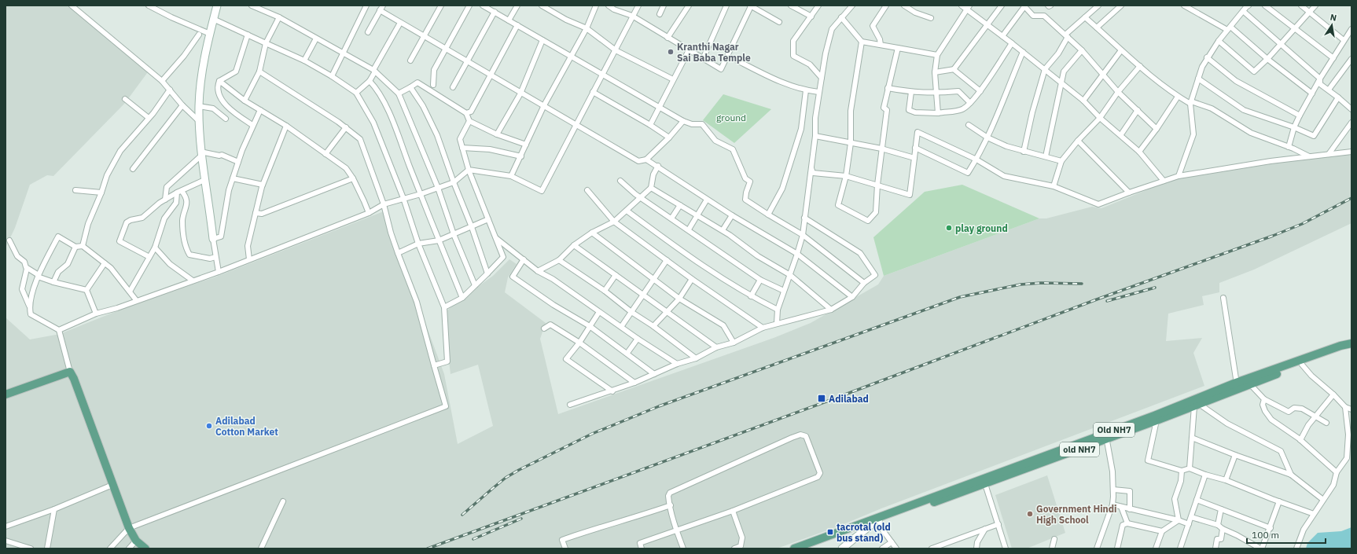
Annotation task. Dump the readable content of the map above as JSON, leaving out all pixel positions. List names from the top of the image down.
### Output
{
  "streets": {
    "main road": ["Old NH7", "old NH7"]
  },
  "crossings": [
    ["Old NH7", "old NH7"]
  ],
  "parks": ["ground"],
  "places": {
    "other": [
      "Kranthi Nagar Sai Baba Temple",
      "play ground",
      "Adilabad Cotton Market",
      "Government Hindi High School"
    ],
    "transit": ["Adilabad", "tacrotal (old bus stand)"]
  },
  "scale_bar": "100 m",
  "north": "top"
}
